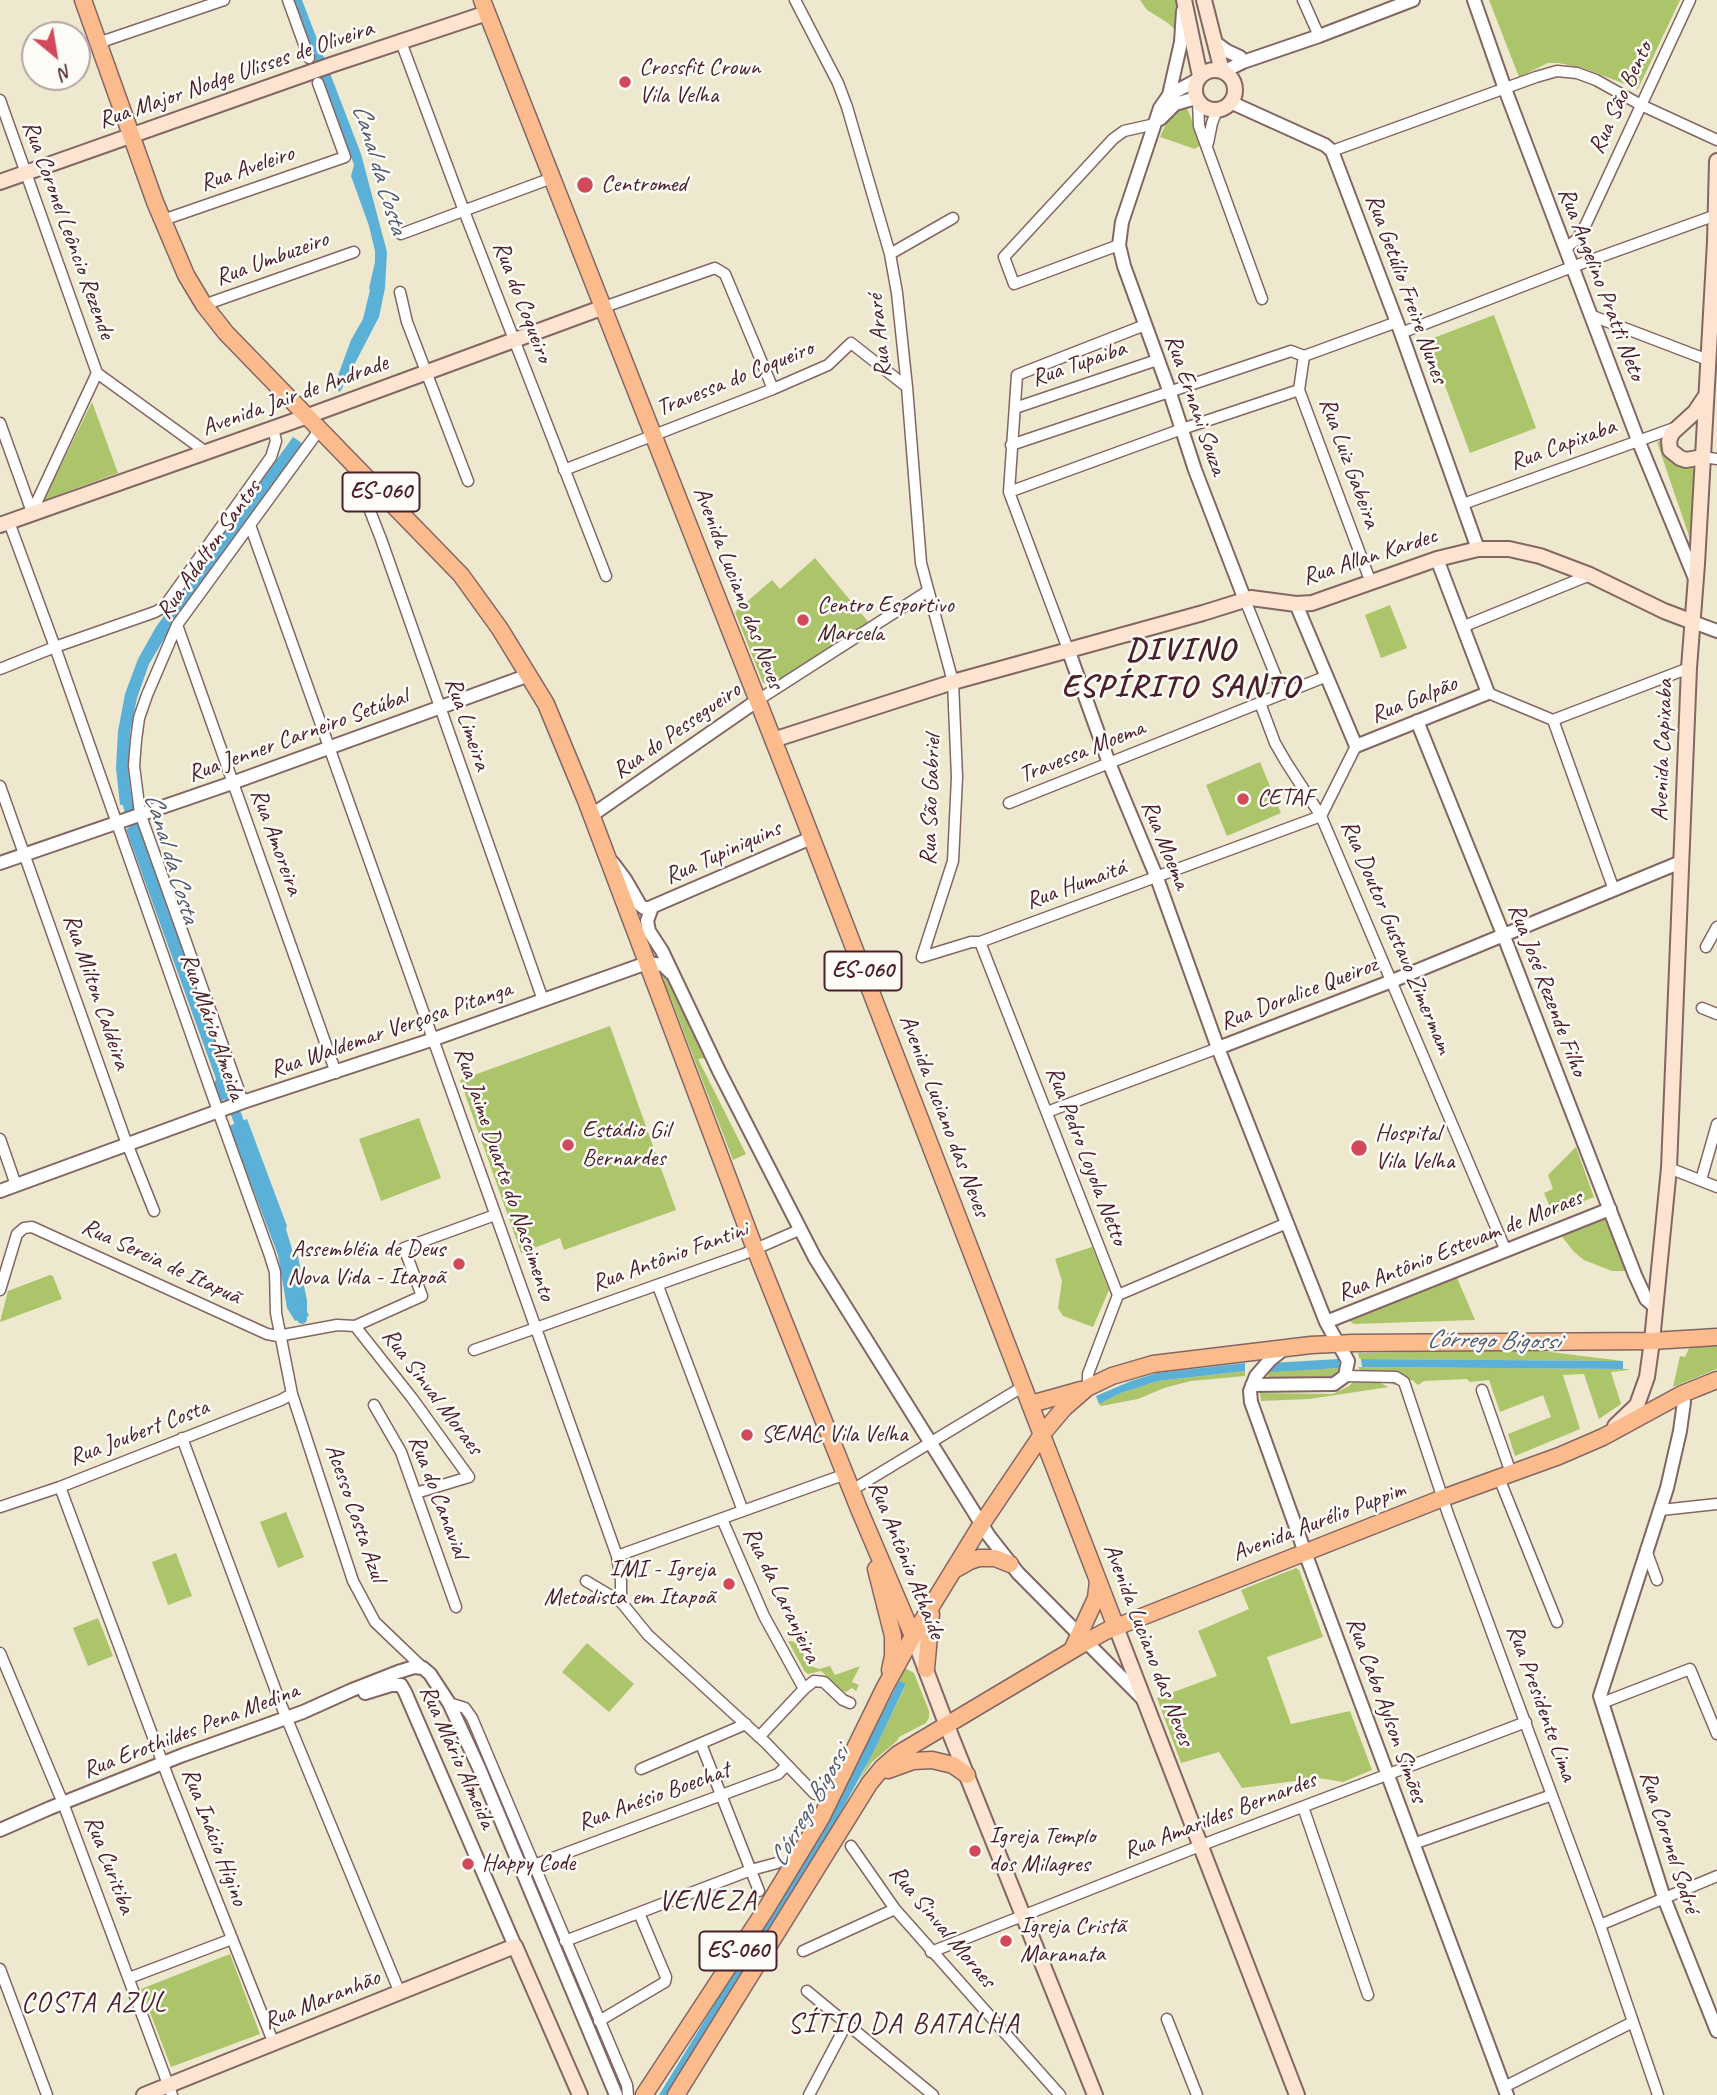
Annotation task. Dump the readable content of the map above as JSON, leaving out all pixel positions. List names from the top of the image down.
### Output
{
  "streets": {
    "main road": [
      "Rua Major Nodge Ulisses de Oliveira",
      "Avenida Jair de Andrade",
      "ES-060",
      "Rua Allan Kardec",
      "Avenida Luciano das Neves",
      "Avenida Capixaba",
      "Rua Mário Almeida",
      "Avenida Aurélio Puppim",
      "Rua Antônio Athaíde",
      "Rua Maranhão"
    ],
    "street": [
      "Rua São Bento",
      "Rua Aveleiro",
      "Rua Coronel Leôncio Rezende",
      "Rua Umbuzeiro",
      "Rua Angelino Pratti Neto",
      "Rua Getúlio Freire Nunes",
      "Rua do Coqueiro",
      "Rua Araré",
      "Rua Tupaiba",
      "Travessa do Coqueiro",
      "Rua Ernani Souza",
      "Rua Capixaba",
      "Rua Luiz Gabeira",
      "Rua Adalton Santos",
      "Rua Galpão",
      "Rua Limeira",
      "Rua do Pessegueiro",
      "Rua Jenner Carneiro Setúbal",
      "Travessa Moema",
      "Rua São Gabriel",
      "Rua Amoreira",
      "Rua Moema",
      "Rua Tupiniquins",
      "Rua Humaitá",
      "Rua Doutor Gustavo Zimermam",
      "Rua José Rezende Filho",
      "Rua Milton Caldeira",
      "Rua Doralice Queiroz",
      "Rua Waldemar Verçosa Pitanga",
      "Rua Pedro Loyola Netto",
      "Rua Jaime Duarte do Nascimento",
      "Rua Antônio Estevam de Moraes",
      "Rua Antônio Fantini",
      "Rua Sereia de Itapuã",
      "Rua Sinval Moraes",
      "Rua Joubert Costa",
      "Rua do Canavial",
      "Acesso Costa Azul",
      "Rua da Laranjeira",
      "Rua Presidente Lima",
      "Rua Cabo Aylson Simões",
      "Rua Erothildes Pena Medina",
      "Rua Anésio Boechat",
      "Rua Amarildes Bernardes",
      "Rua Inácio Higino",
      "Rua Coronel Sodré",
      "Rua Curitiba"
    ]
  },
  "crossings": [
    ["Rua Major Nodge Ulisses de Oliveira", "Rua Aveleiro"],
    ["Rua Major Nodge Ulisses de Oliveira", "Rua Coronel Leôncio Rezende"],
    ["Rua Major Nodge Ulisses de Oliveira", "Rua do Coqueiro"],
    ["Rua Major Nodge Ulisses de Oliveira", "ES-060"],
    ["Rua Major Nodge Ulisses de Oliveira", "Avenida Luciano das Neves"],
    ["Rua São Bento", "Rua Angelino Pratti Neto"],
    ["Rua Aveleiro", "ES-060"],
    ["Rua Coronel Leôncio Rezende", "Avenida Jair de Andrade"],
    ["Rua Umbuzeiro", "ES-060"],
    ["Rua Angelino Pratti Neto", "Rua Capixaba"],
    ["Rua Angelino Pratti Neto", "Avenida Capixaba"],
    ["Rua Getúlio Freire Nunes", "Rua Capixaba"],
    ["Rua Getúlio Freire Nunes", "Rua Allan Kardec"],
    ["Rua do Coqueiro", "Travessa do Coqueiro"],
    ["Rua do Coqueiro", "Avenida Jair de Andrade"],
    ["Rua Araré", "Travessa do Coqueiro"],
    ["Rua Araré", "Rua Allan Kardec"],
    ["Rua Araré", "Rua do Pessegueiro"],
    ["Rua Araré", "Rua São Gabriel"],
    ["Rua Tupaiba", "Rua Ernani Souza"],
    ["Rua Tupaiba", "Rua Moema"],
    ["Travessa do Coqueiro", "Avenida Luciano das Neves"],
    ["Avenida Jair de Andrade", "ES-060"],
    ["Avenida Jair de Andrade", "Rua Adalton Santos"],
    ["Avenida Jair de Andrade", "Avenida Luciano das Neves"],
    ["Avenida Jair de Andrade", "Rua Mário Almeida"],
    ["Rua Ernani Souza", "Rua Allan Kardec"],
    ["Rua Ernani Souza", "Travessa Moema"],
    ["Rua Ernani Souza", "Rua Moema"],
    ["Rua Luiz Gabeira", "Rua Allan Kardec"],
    ["ES-060", "Rua Adalton Santos"],
    ["ES-060", "Rua Limeira"],
    ["ES-060", "Rua do Pessegueiro"],
    ["ES-060", "Rua Jenner Carneiro Setúbal"],
    ["ES-060", "Rua Waldemar Verçosa Pitanga"],
    ["ES-060", "Avenida Aurélio Puppim"],
    ["ES-060", "Rua Antônio Athaíde"],
    ["Rua Adalton Santos", "Rua Jenner Carneiro Setúbal"],
    ["Rua Adalton Santos", "Rua Amoreira"],
    ["Rua Adalton Santos", "Rua Mário Almeida"],
    ["Rua Adalton Santos", "Rua Waldemar Verçosa Pitanga"],
    ["Rua Adalton Santos", "Rua Jaime Duarte do Nascimento"],
    ["Rua Allan Kardec", "Avenida Luciano das Neves"],
    ["Rua Allan Kardec", "Avenida Capixaba"],
    ["Rua Allan Kardec", "Rua São Gabriel"],
    ["Rua Allan Kardec", "Rua Moema"],
    ["Avenida Luciano das Neves", "Rua do Pessegueiro"],
    ["Avenida Luciano das Neves", "Rua Tupiniquins"],
    ["Avenida Luciano das Neves", "Avenida Aurélio Puppim"],
    ["Avenida Luciano das Neves", "Rua Amarildes Bernardes"],
    ["Rua Galpão", "Rua Doutor Gustavo Zimermam"],
    ["Rua Galpão", "Rua José Rezende Filho"],
    ["Rua Limeira", "Rua Jenner Carneiro Setúbal"],
    ["Rua Limeira", "Rua Waldemar Verçosa Pitanga"],
    ["Rua Jenner Carneiro Setúbal", "Rua Amoreira"],
    ["Rua Jenner Carneiro Setúbal", "Rua Milton Caldeira"],
    ["Rua Jenner Carneiro Setúbal", "Rua Mário Almeida"],
    ["Rua Jenner Carneiro Setúbal", "Rua Jaime Duarte do Nascimento"],
    ["Avenida Capixaba", "Rua José Rezende Filho"],
    ["Avenida Capixaba", "Rua Doralice Queiroz"],
    ["Avenida Capixaba", "Avenida Aurélio Puppim"],
    ["Travessa Moema", "Rua Moema"],
    ["Rua São Gabriel", "Rua Humaitá"],
    ["Rua Amoreira", "Rua Waldemar Verçosa Pitanga"],
    ["Rua Moema", "Rua Humaitá"],
    ["Rua Moema", "Rua Doralice Queiroz"],
    ["Rua Moema", "Rua Antônio Estevam de Moraes"],
    ["Rua Humaitá", "Rua Doutor Gustavo Zimermam"],
    ["Rua Humaitá", "Rua Pedro Loyola Netto"],
    ["Rua Doutor Gustavo Zimermam", "Rua Doralice Queiroz"],
    ["Rua Doutor Gustavo Zimermam", "Rua Antônio Estevam de Moraes"],
    ["Rua José Rezende Filho", "Rua Doralice Queiroz"],
    ["Rua José Rezende Filho", "Rua Antônio Estevam de Moraes"],
    ["Rua Milton Caldeira", "Rua Waldemar Verçosa Pitanga"],
    ["Rua Doralice Queiroz", "Rua Pedro Loyola Netto"],
    ["Rua Mário Almeida", "Rua Waldemar Verçosa Pitanga"],
    ["Rua Mário Almeida", "Rua Sereia de Itapuã"],
    ["Rua Mário Almeida", "Rua Sinval Moraes"],
    ["Rua Mário Almeida", "Rua Joubert Costa"],
    ["Rua Mário Almeida", "Acesso Costa Azul"],
    ["Rua Mário Almeida", "Rua Erothildes Pena Medina"],
    ["Rua Mário Almeida", "Rua Anésio Boechat"],
    ["Rua Mário Almeida", "Rua Maranhão"],
    ["Rua Waldemar Verçosa Pitanga", "Rua Jaime Duarte do Nascimento"],
    ["Rua Waldemar Verçosa Pitanga", "Rua Antônio Athaíde"],
    ["Rua Jaime Duarte do Nascimento", "Rua Antônio Fantini"],
    ["Rua Antônio Fantini", "Rua Antônio Athaíde"],
    ["Rua Sereia de Itapuã", "Rua Sinval Moraes"],
    ["Rua Sinval Moraes", "Rua do Canavial"],
    ["Rua Sinval Moraes", "Rua Amarildes Bernardes"],
    ["Rua Joubert Costa", "Acesso Costa Azul"],
    ["Rua Joubert Costa", "Rua Inácio Higino"],
    ["Avenida Aurélio Puppim", "Rua Antônio Athaíde"],
    ["Avenida Aurélio Puppim", "Rua Presidente Lima"],
    ["Avenida Aurélio Puppim", "Rua Cabo Aylson Simões"],
    ["Rua Antônio Athaíde", "Rua Amarildes Bernardes"],
    ["Rua Presidente Lima", "Rua Amarildes Bernardes"],
    ["Rua Cabo Aylson Simões", "Rua Amarildes Bernardes"],
    ["Rua Erothildes Pena Medina", "Rua Inácio Higino"],
    ["Rua Erothildes Pena Medina", "Rua Curitiba"],
    ["Rua Inácio Higino", "Rua Maranhão"],
    ["Rua Curitiba", "Rua Maranhão"]
  ],
  "districts": [
    "DIVINO ESPÍRITO SANTO",
    "VENEZA",
    "COSTA AZUL",
    "SÍTIO DA BATALHA"
  ],
  "water": ["Canal da Costa", "Córrego Bigossi"],
  "places": [
    "Crossfit Crown Vila Velha",
    "Centromed",
    "Centro Esportivo Marcela",
    "CETAF",
    "Estádio Gil Bernardes",
    "Hospital Vila Velha",
    "Assembléia de Deus Nova Vida - Itapoã",
    "SENAC Vila Velha",
    "IMI - Igreja Metodista em Itapoã",
    "Igreja Templo dos Milagres",
    "Happy Code",
    "Igreja Cristã Maranata"
  ],
  "north": "bottom right"
}
